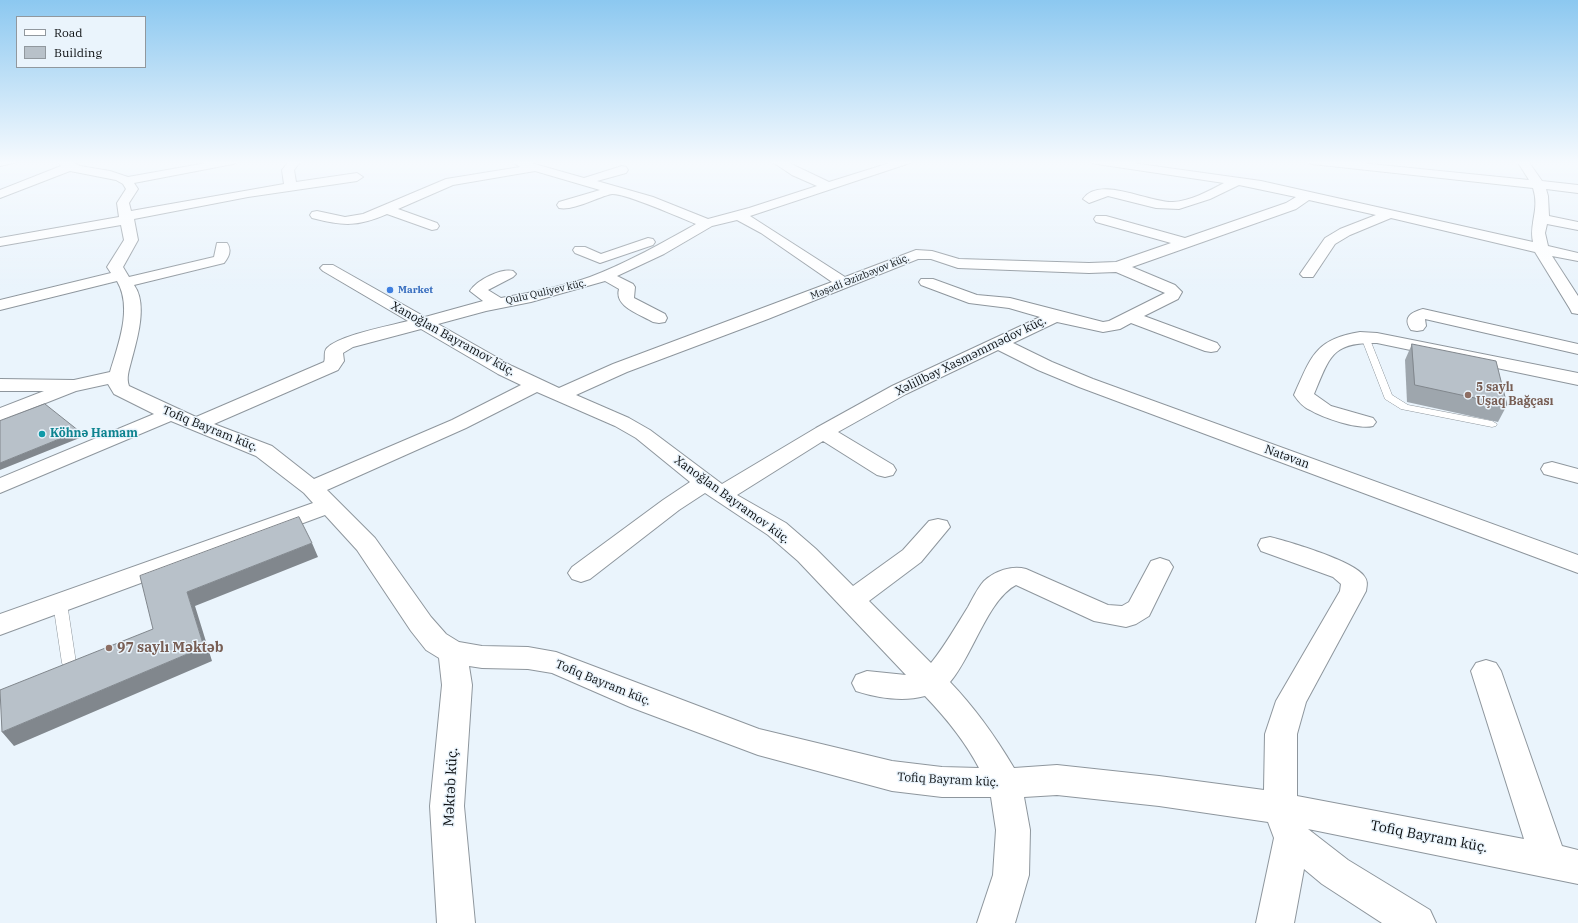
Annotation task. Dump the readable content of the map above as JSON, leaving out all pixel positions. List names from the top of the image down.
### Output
{
  "streets": {
    "street": [
      "Məşədi Əzizbəyov küç.",
      "Qulu Quliyev küç.",
      "Xanoğlan Bayramov küç.",
      "Xəlillbəy Xasməmmədov küç.",
      "Tofiq Bayram küç.",
      "Natəvan",
      "Məktəb küç."
    ]
  },
  "crossings": [
    ["Məşədi Əzizbəyov küç.", "Xanoğlan Bayramov küç."],
    ["Məşədi Əzizbəyov küç.", "Xəlillbəy Xasməmmədov küç."],
    ["Qulu Quliyev küç.", "Xanoğlan Bayramov küç."],
    ["Qulu Quliyev küç.", "Tofiq Bayram küç."],
    ["Xanoğlan Bayramov küç.", "Xəlillbəy Xasməmmədov küç."],
    ["Xanoğlan Bayramov küç.", "Tofiq Bayram küç."],
    ["Xəlillbəy Xasməmmədov küç.", "Natəvan"],
    ["Tofiq Bayram küç.", "Məktəb küç."]
  ],
  "places": [
    "Market",
    "5 saylı Uşaq Bağçası",
    "Köhnə Hamam",
    "97 saylı Məktəb"
  ],
  "legend": ["Road", "Building"]
}
